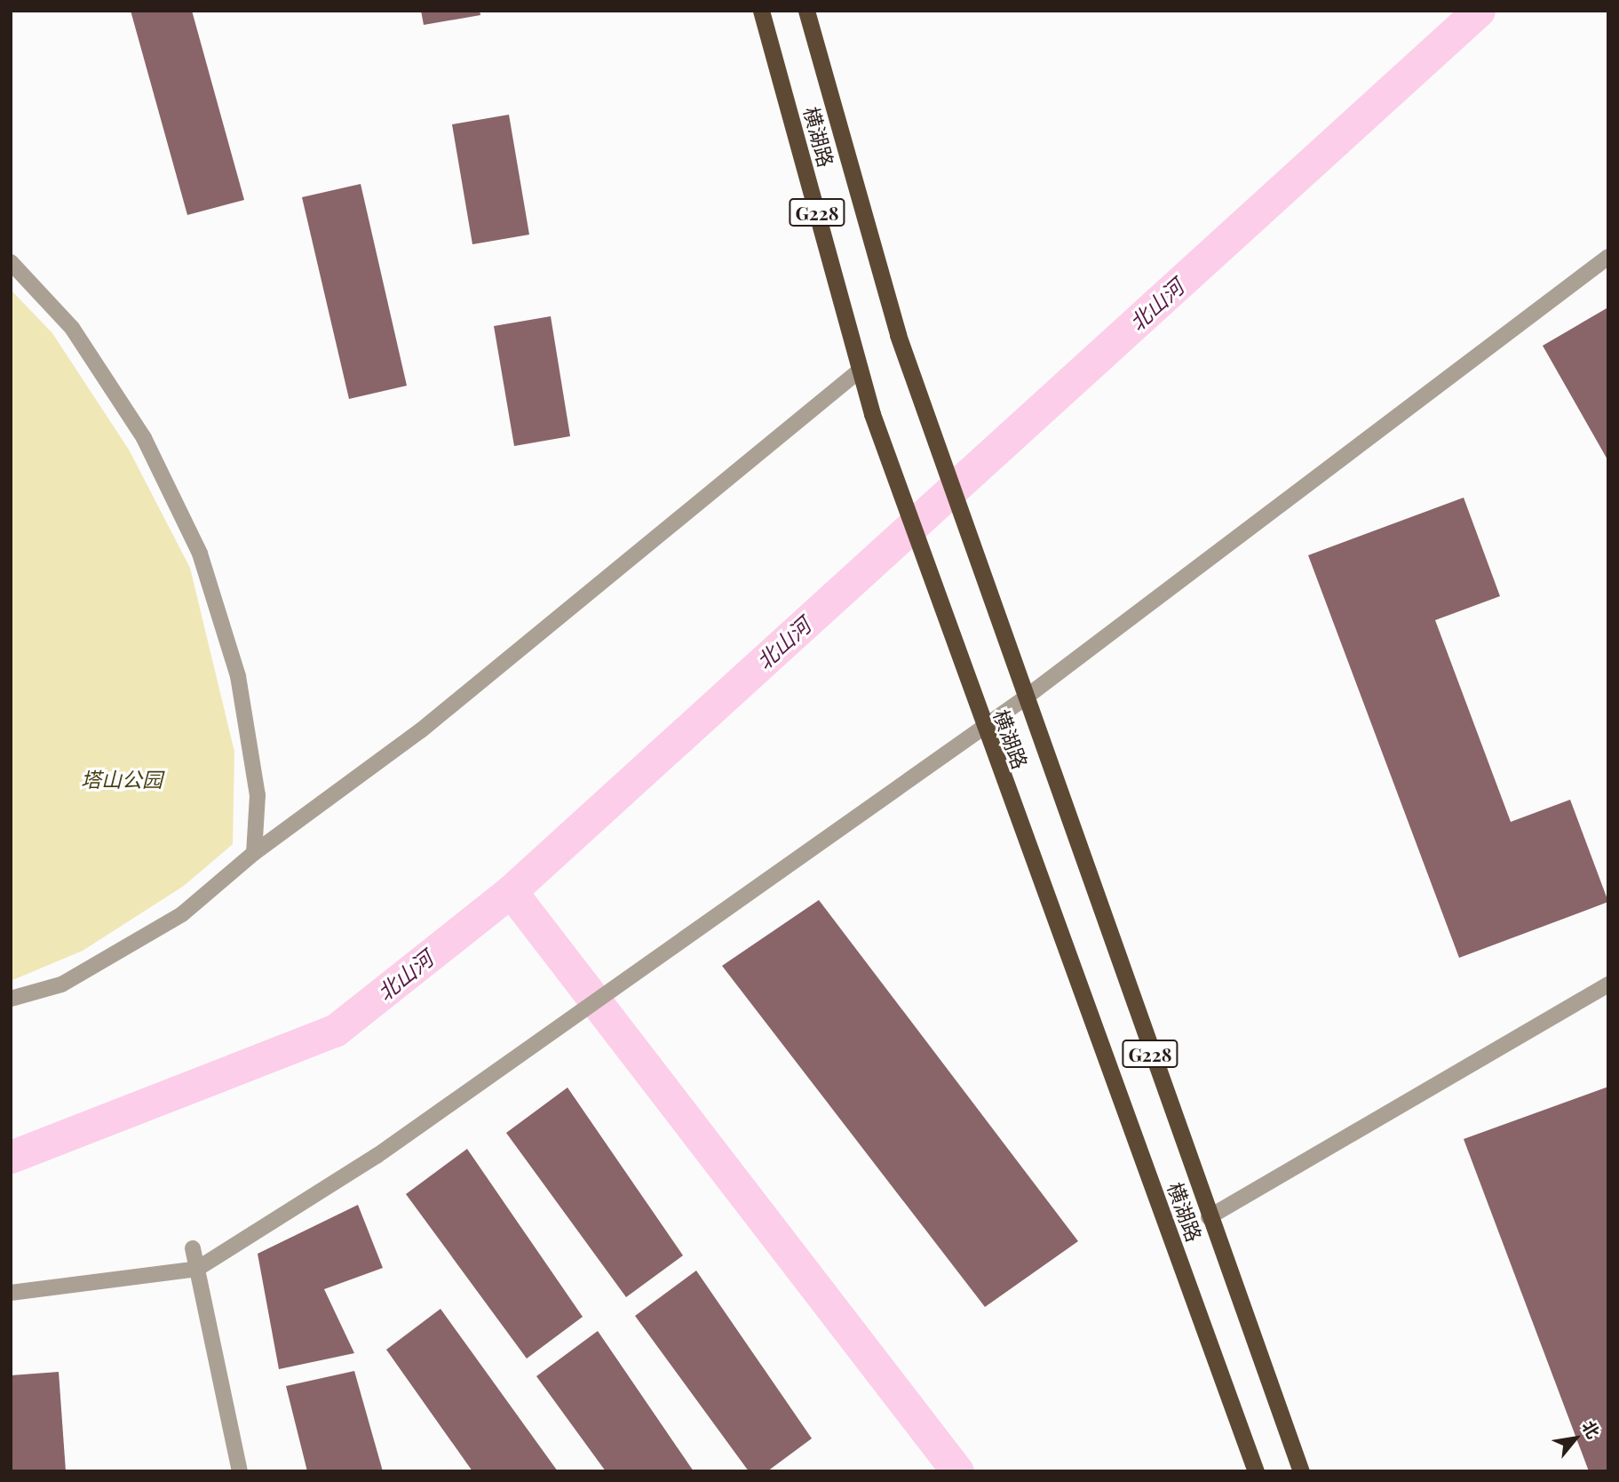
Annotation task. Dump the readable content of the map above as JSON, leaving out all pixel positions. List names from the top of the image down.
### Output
{
  "streets": {
    "highway": ["横湖路", "G228"]
  },
  "water": ["北山河"],
  "parks": ["塔山公园"],
  "north": "top right"
}
